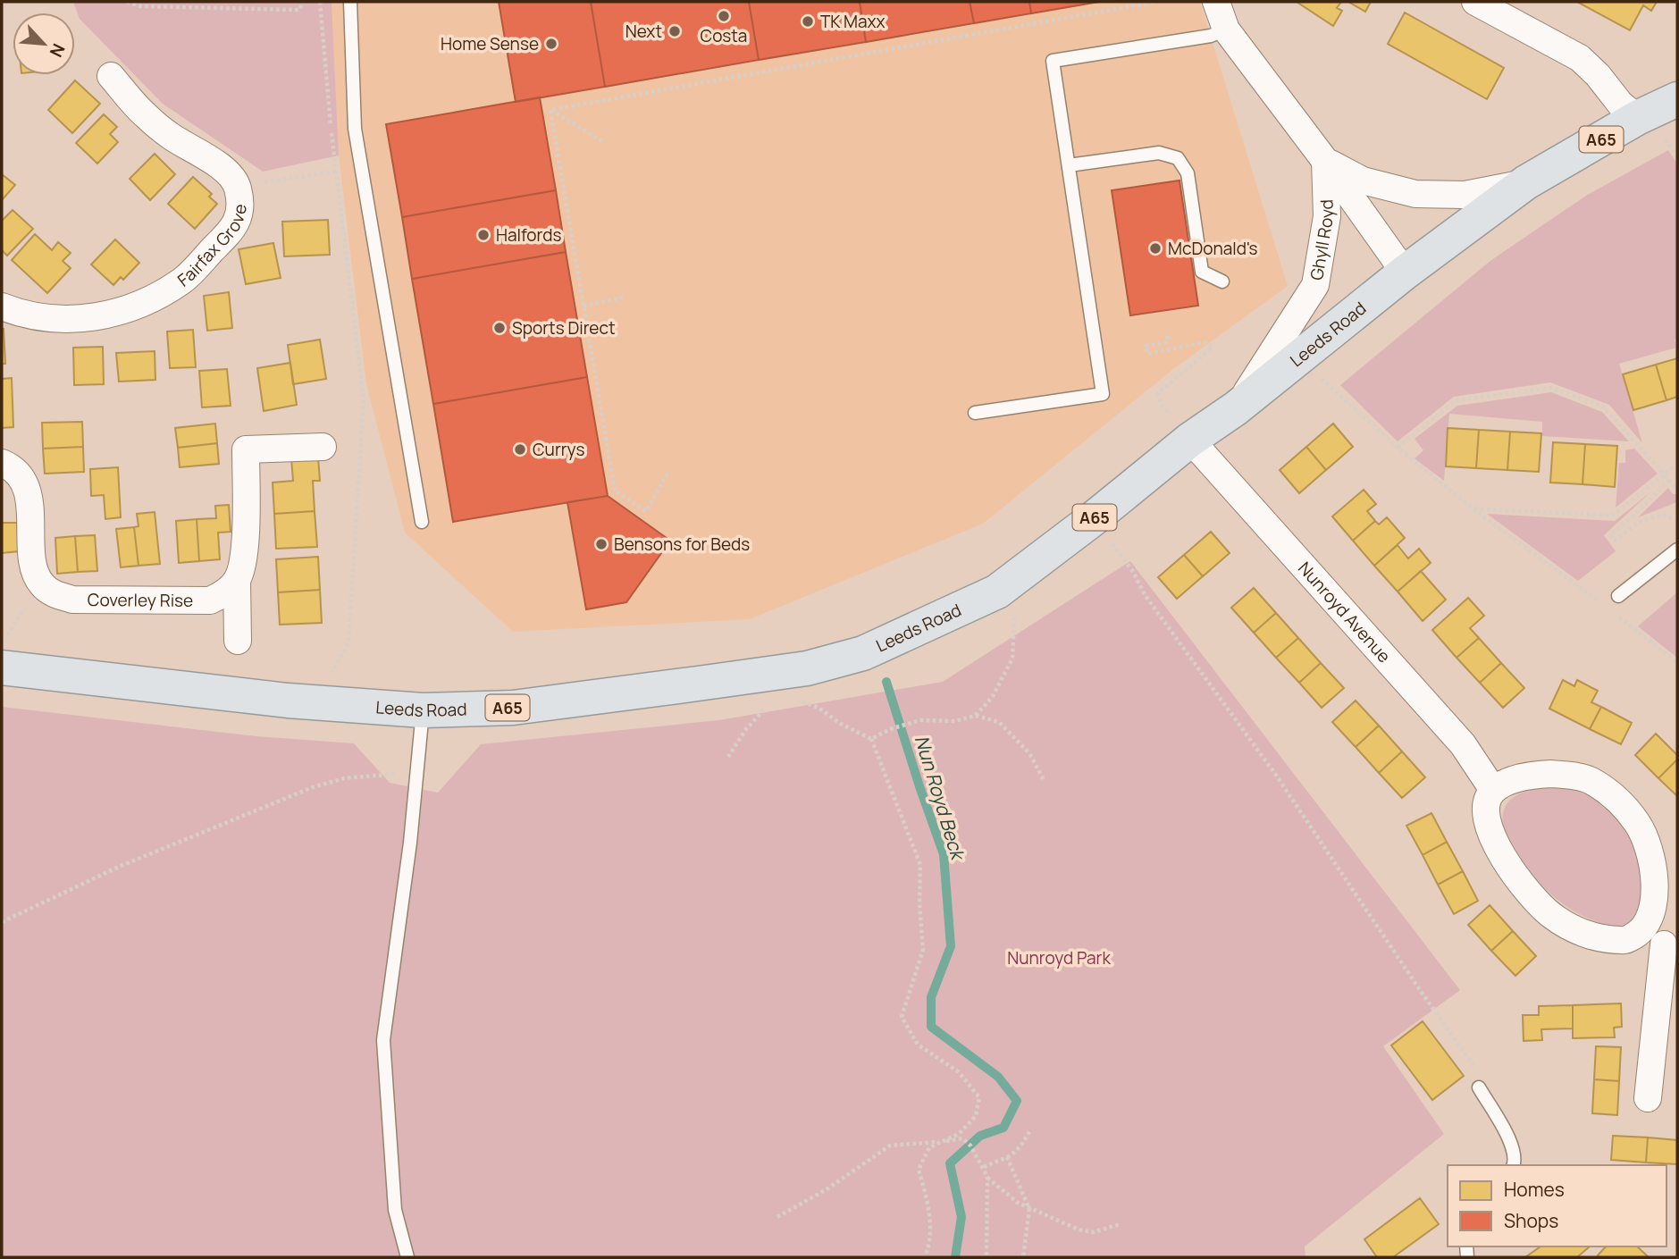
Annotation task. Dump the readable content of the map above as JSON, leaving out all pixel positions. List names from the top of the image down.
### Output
{
  "streets": {
    "main road": ["A65", "Leeds Road"],
    "street": [
      "Ghyll Royd",
      "Fairfax Grove",
      "Coverley Rise",
      "Nunroyd Avenue"
    ]
  },
  "crossings": [
    ["Ghyll Royd", "Leeds Road"],
    ["Leeds Road", "Nunroyd Avenue"]
  ],
  "water": ["Nun Royd Beck"],
  "parks": ["Nunroyd Park"],
  "places": [
    "Costa",
    "TK Maxx",
    "Next",
    "Home Sense",
    "Halfords",
    "McDonald's",
    "Sports Direct",
    "Currys",
    "Bensons for Beds"
  ],
  "legend": ["Homes", "Shops"],
  "north": "bottom right"
}
